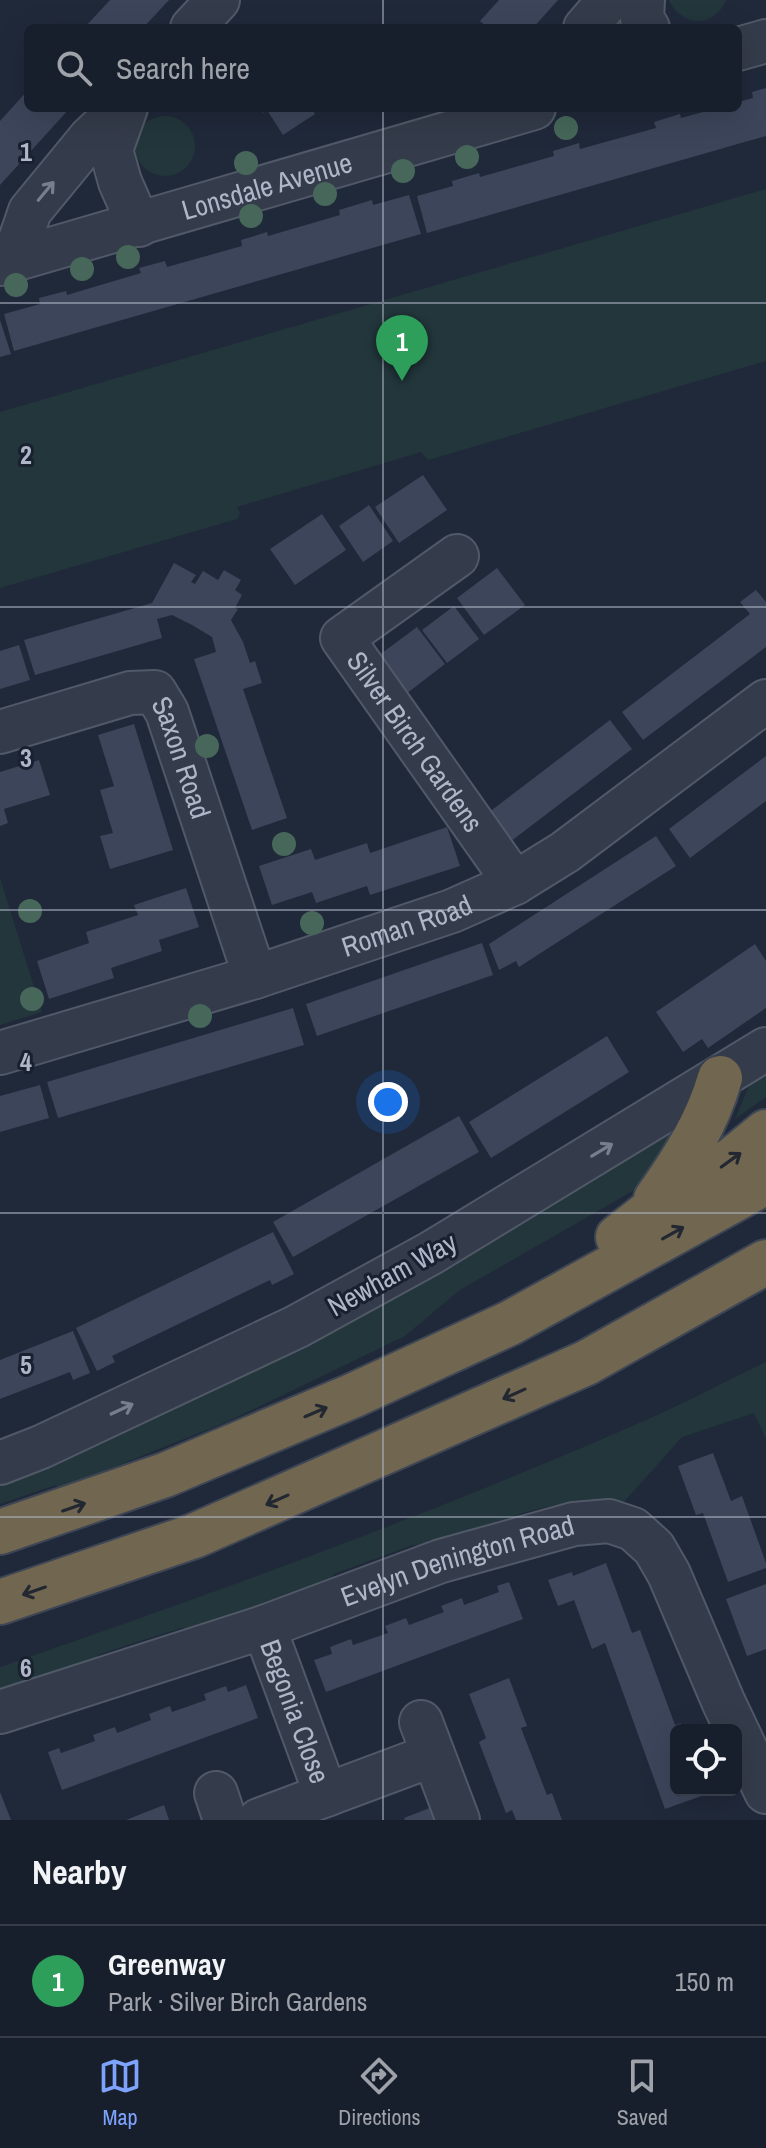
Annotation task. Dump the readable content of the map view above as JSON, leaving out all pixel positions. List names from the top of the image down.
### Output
{
  "streets": {
    "street": [
      "Lonsdale Avenue",
      "Silver Birch Gardens",
      "Saxon Road",
      "Roman Road",
      "Newham Way",
      "Evelyn Denington Road",
      "Begonia Close"
    ]
  },
  "crossings": [
    ["Silver Birch Gardens", "Roman Road"],
    ["Saxon Road", "Roman Road"],
    ["Evelyn Denington Road", "Begonia Close"]
  ],
  "one_way": ["Newham Way"],
  "page": {
    "search": "Search here",
    "pins": "1",
    "heading": "Nearby",
    "list": [
      {
        "mark": "1",
        "name": "Greenway",
        "note": "Park · Silver Birch Gardens",
        "value": "150 m"
      }
    ],
    "nav": ["Map", "Directions", "Saved"]
  },
  "grid": {
    "rows": [
      "1",
      "2",
      "3",
      "4",
      "5",
      "6"
    ]
  }
}
